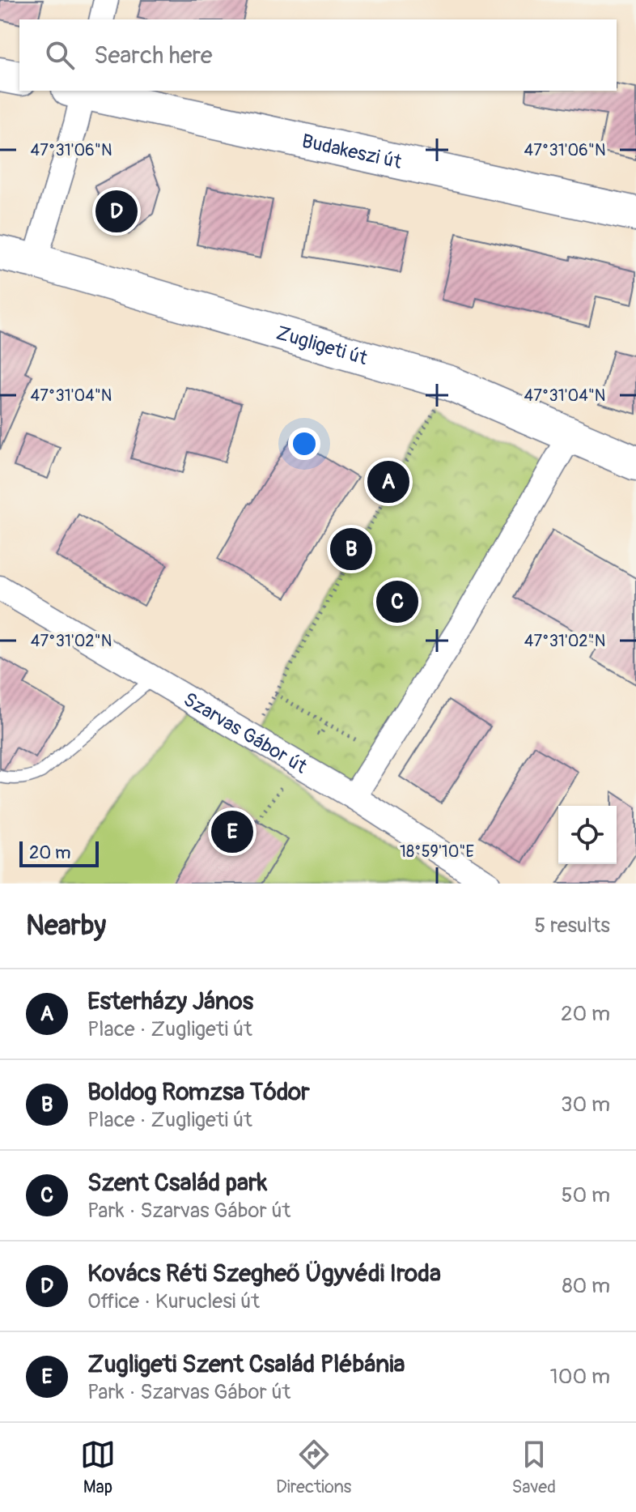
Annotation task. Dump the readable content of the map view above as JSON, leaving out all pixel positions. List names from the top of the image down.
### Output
{
  "streets": {
    "street": ["Budakeszi út", "Zugligeti út", "Szarvas Gábor út"]
  },
  "scale_bar": "20 m",
  "page": {
    "search": "Search here",
    "pins": [
      "D",
      "A",
      "B",
      "C",
      "E"
    ],
    "scale": "20 m",
    "heading": ["Nearby", "5 results"],
    "list": [
      {
        "mark": "A",
        "name": "Esterházy János",
        "note": "Place · Zugligeti út",
        "value": "20 m"
      },
      {
        "mark": "B",
        "name": "Boldog Romzsa Tódor",
        "note": "Place · Zugligeti út",
        "value": "30 m"
      },
      {
        "mark": "C",
        "name": "Szent Család park",
        "note": "Park · Szarvas Gábor út",
        "value": "50 m"
      },
      {
        "mark": "D",
        "name": "Kovács Réti Szegheő Ügyvédi Iroda",
        "note": "Office · Kuruclesi út",
        "value": "80 m"
      },
      {
        "mark": "E",
        "name": "Zugligeti Szent Család Plébánia",
        "note": "Park · Szarvas Gábor út",
        "value": "100 m"
      }
    ],
    "nav": ["Map", "Directions", "Saved"]
  },
  "coordinates": [
    "47°31'06\"N",
    "47°31'04\"N",
    "47°31'02\"N",
    "18°59'10\"E"
  ]
}
